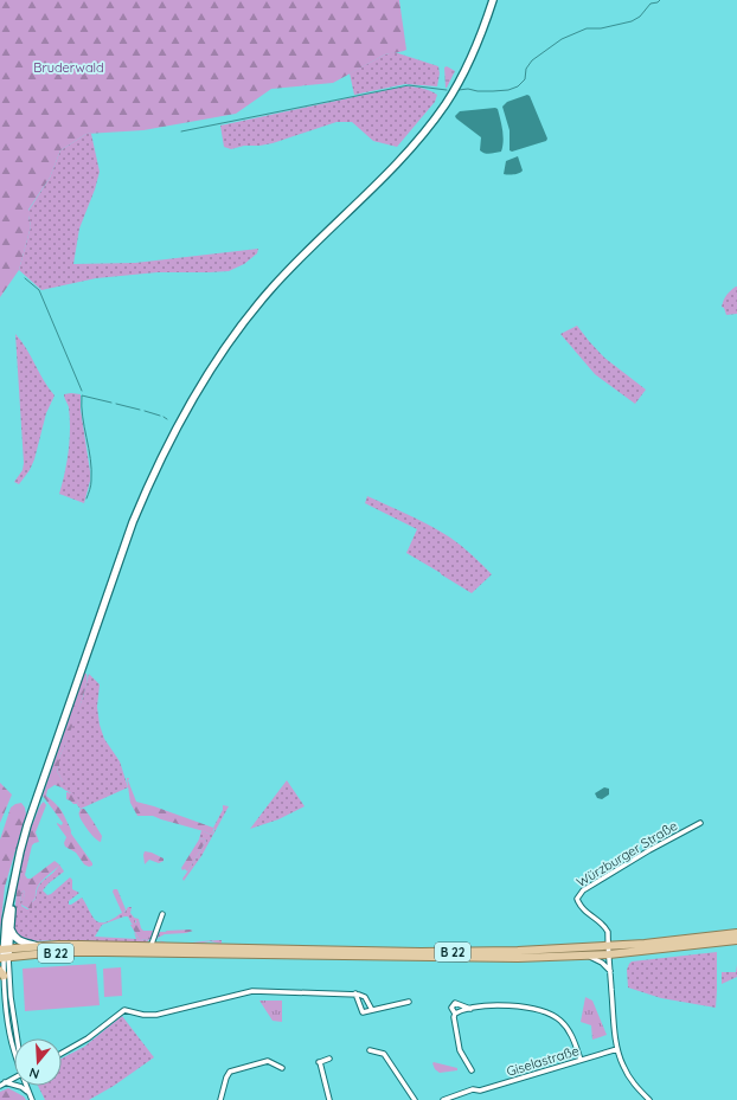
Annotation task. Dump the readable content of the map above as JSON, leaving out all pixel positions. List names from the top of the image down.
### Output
{
  "streets": {
    "main road": ["B 22"],
    "street": ["Würzburger Straße", "Giselastraße"]
  },
  "crossings": [
    ["Würzburger Straße", "B 22"],
    ["Würzburger Straße", "Giselastraße"]
  ],
  "parks": ["Bruderwald"],
  "north": "bottom"
}
